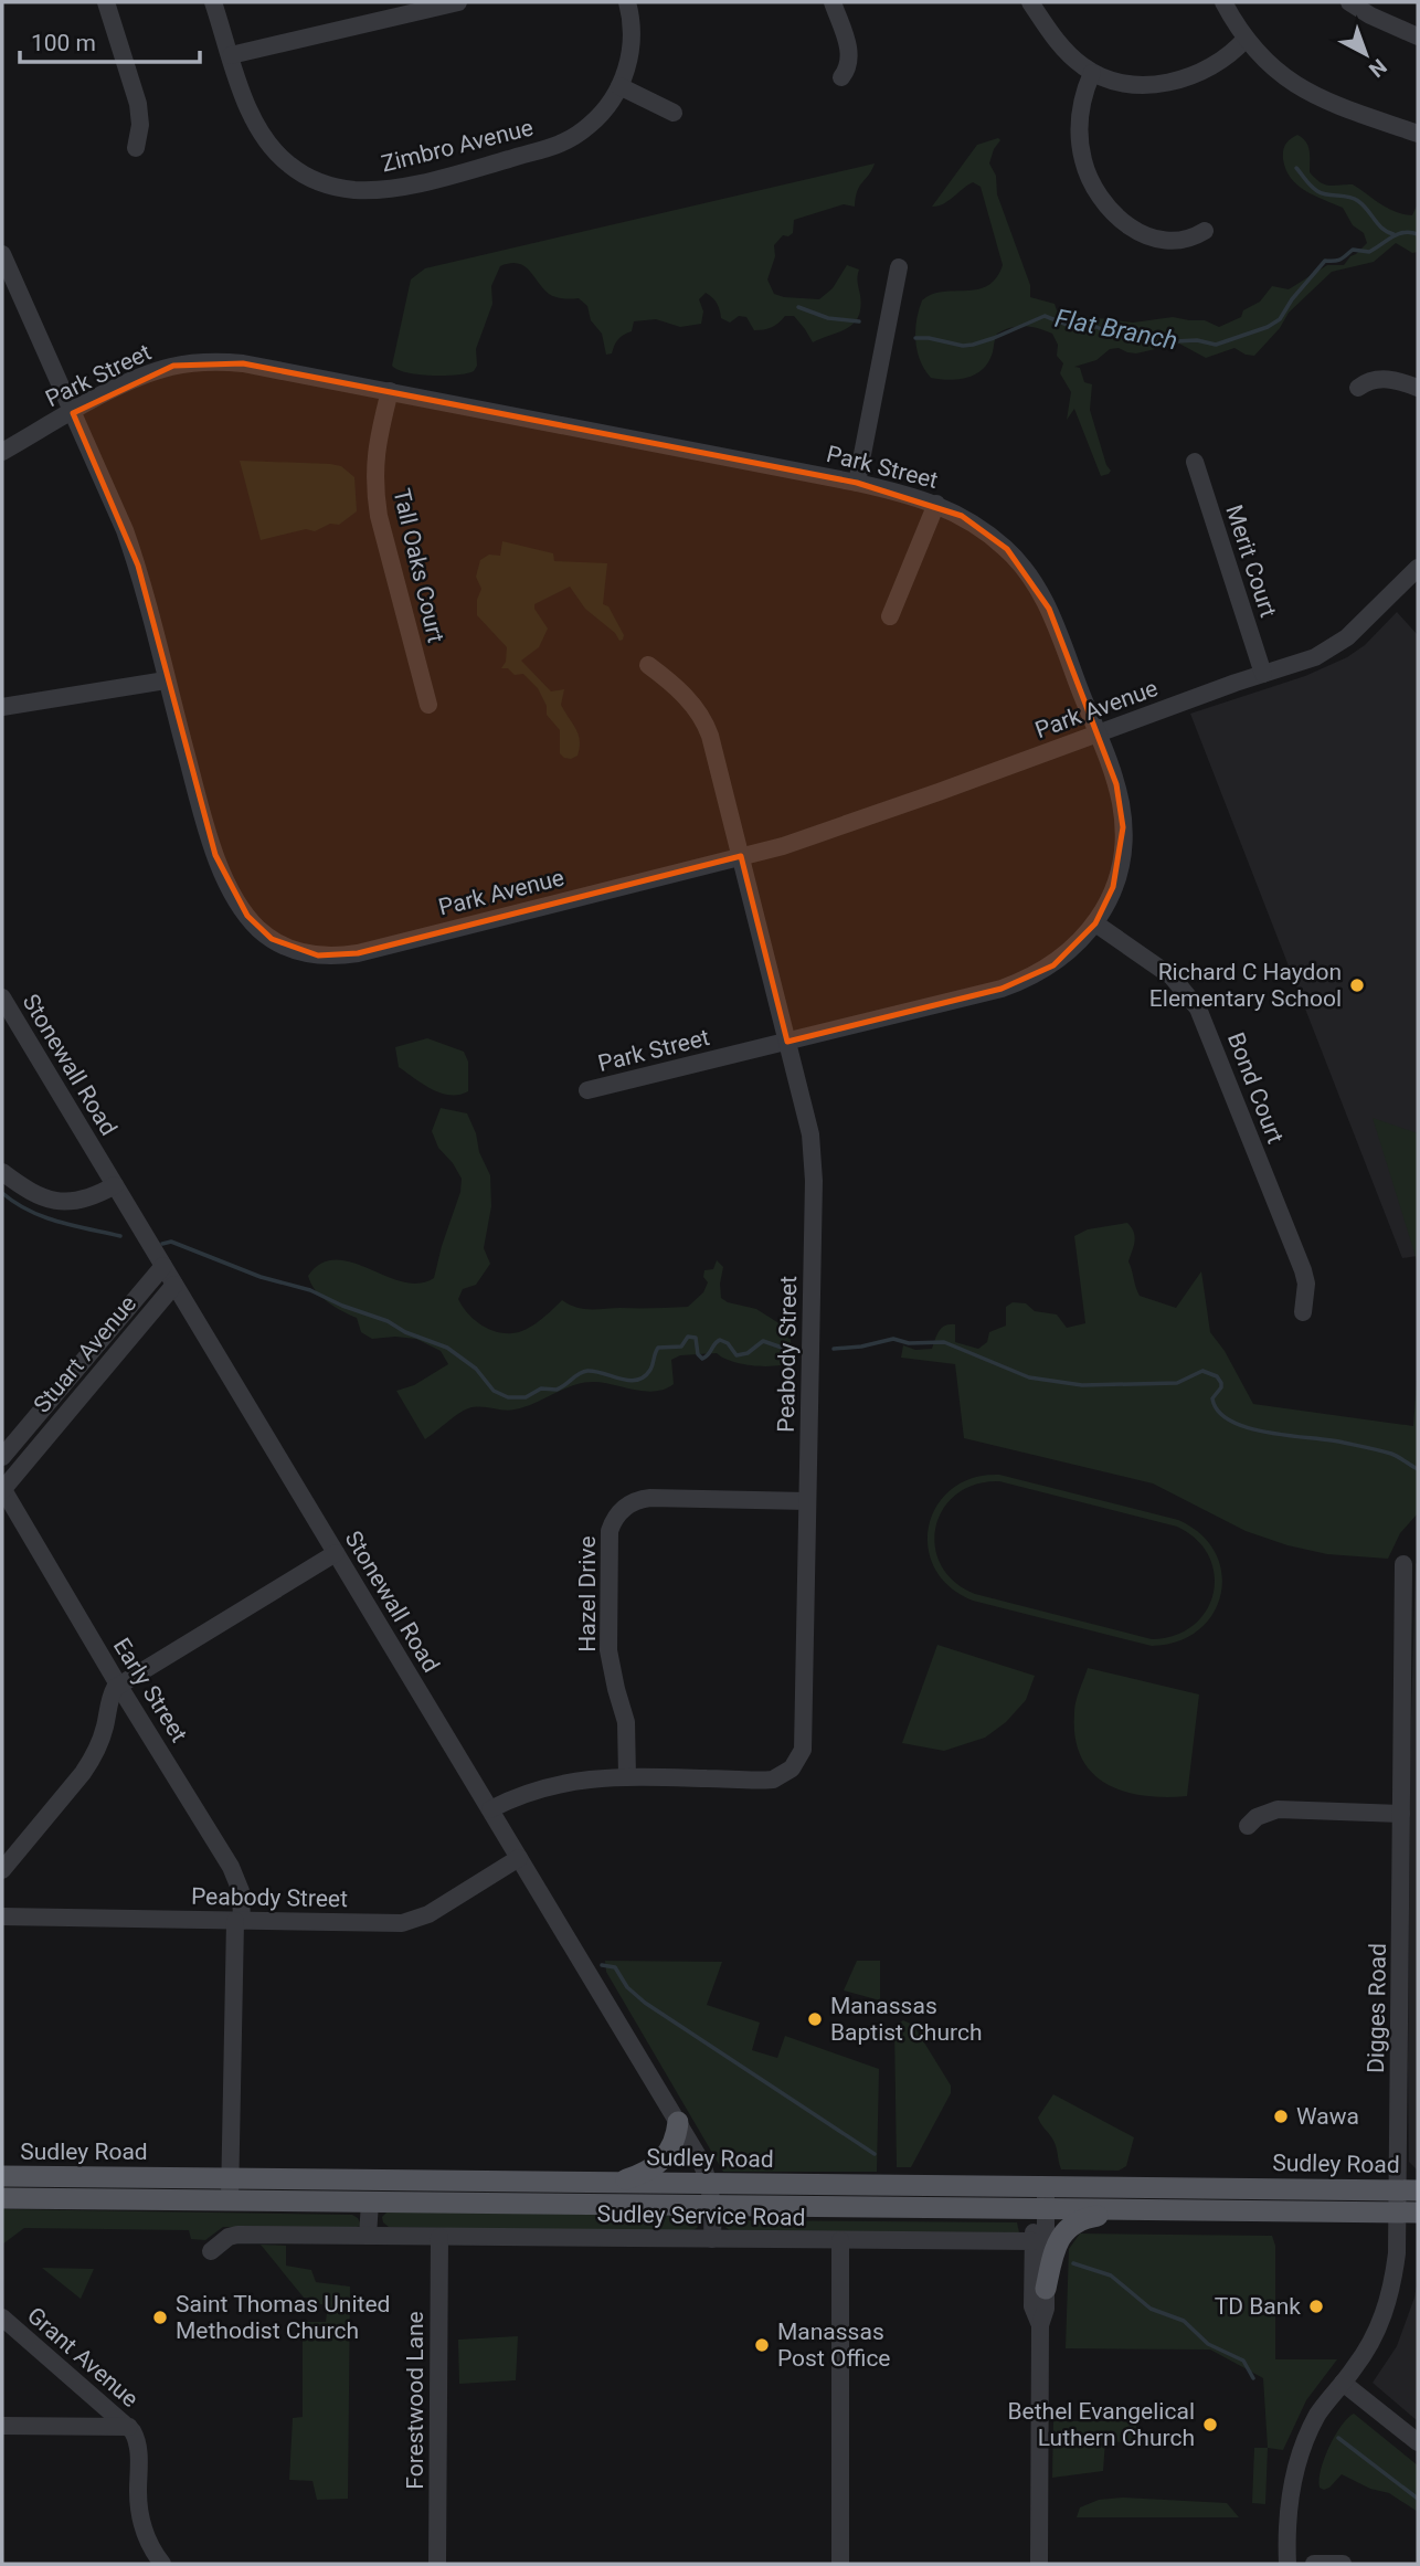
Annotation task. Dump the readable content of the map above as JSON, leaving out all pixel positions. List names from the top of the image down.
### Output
{
  "streets": {
    "main road": ["Sudley Road"],
    "street": [
      "Zimbro Avenue",
      "Park Street",
      "Merit Court",
      "Tall Oaks Court",
      "Park Avenue",
      "Stonewall Road",
      "Bond Court",
      "Stuart Avenue",
      "Peabody Street",
      "Hazel Drive",
      "Early Street",
      "Digges Road",
      "Sudley Service Road",
      "Grant Avenue",
      "Forestwood Lane"
    ]
  },
  "crossings": [
    ["Park Street", "Tall Oaks Court"],
    ["Park Street", "Park Avenue"],
    ["Park Street", "Bond Court"],
    ["Park Street", "Peabody Street"],
    ["Merit Court", "Park Avenue"],
    ["Park Avenue", "Peabody Street"],
    ["Stonewall Road", "Stuart Avenue"],
    ["Stonewall Road", "Peabody Street"],
    ["Stonewall Road", "Sudley Road"],
    ["Stonewall Road", "Sudley Service Road"],
    ["Stuart Avenue", "Early Street"],
    ["Peabody Street", "Hazel Drive"],
    ["Peabody Street", "Early Street"],
    ["Early Street", "Sudley Road"],
    ["Digges Road", "Sudley Road"],
    ["Sudley Service Road", "Forestwood Lane"]
  ],
  "water": ["Flat Branch"],
  "places": [
    "Richard C Haydon Elementary School",
    "Manassas Baptist Church",
    "Wawa",
    "TD Bank",
    "Saint Thomas United Methodist Church",
    "Manassas Post Office",
    "Bethel Evangelical Luthern Church"
  ],
  "scale_bar": "100 m",
  "north": "bottom right"
}
